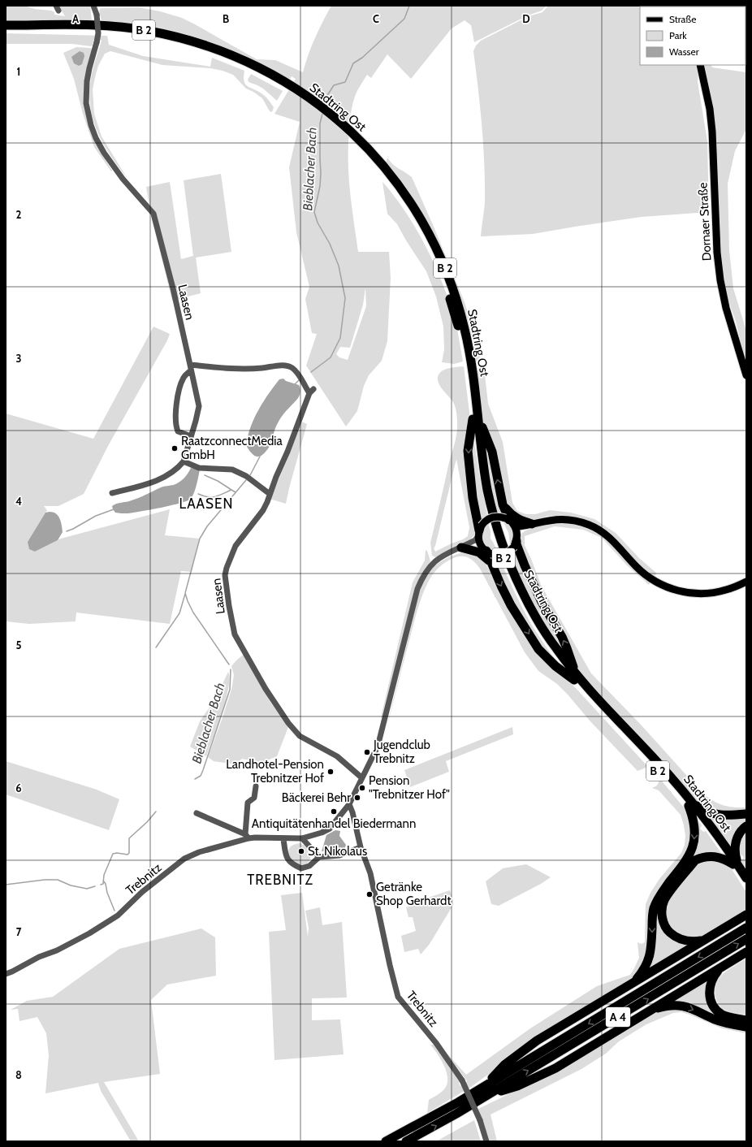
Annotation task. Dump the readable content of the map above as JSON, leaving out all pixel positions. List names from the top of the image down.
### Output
{
  "streets": {
    "highway": ["B 2", "Stadtring Ost", "A 4"],
    "main road": ["Dornaer Straße"],
    "street": ["Laasen", "Trebnitz"]
  },
  "crossings": [
    ["B 2", "Stadtring Ost"]
  ],
  "districts": ["LAASEN", "TREBNITZ"],
  "water": ["Bieblacher Bach"],
  "places": [
    "RaatzconnectMedia GmbH",
    "Jugendclub Trebnitz",
    "Landhotel-Pension Trebnitzer Hof",
    "Pension \"Trebnitzer Hof\"",
    "Bäckerei Behr",
    "Antiquitätenhandel Biedermann",
    "St. Nikolaus",
    "Getränke Shop Gerhardt"
  ],
  "legend": ["Straße", "Park", "Wasser"],
  "grid": {
    "columns": [
      "A",
      "B",
      "C",
      "D"
    ],
    "rows": [
      "1",
      "2",
      "3",
      "4",
      "5",
      "6",
      "7",
      "8"
    ]
  }
}
